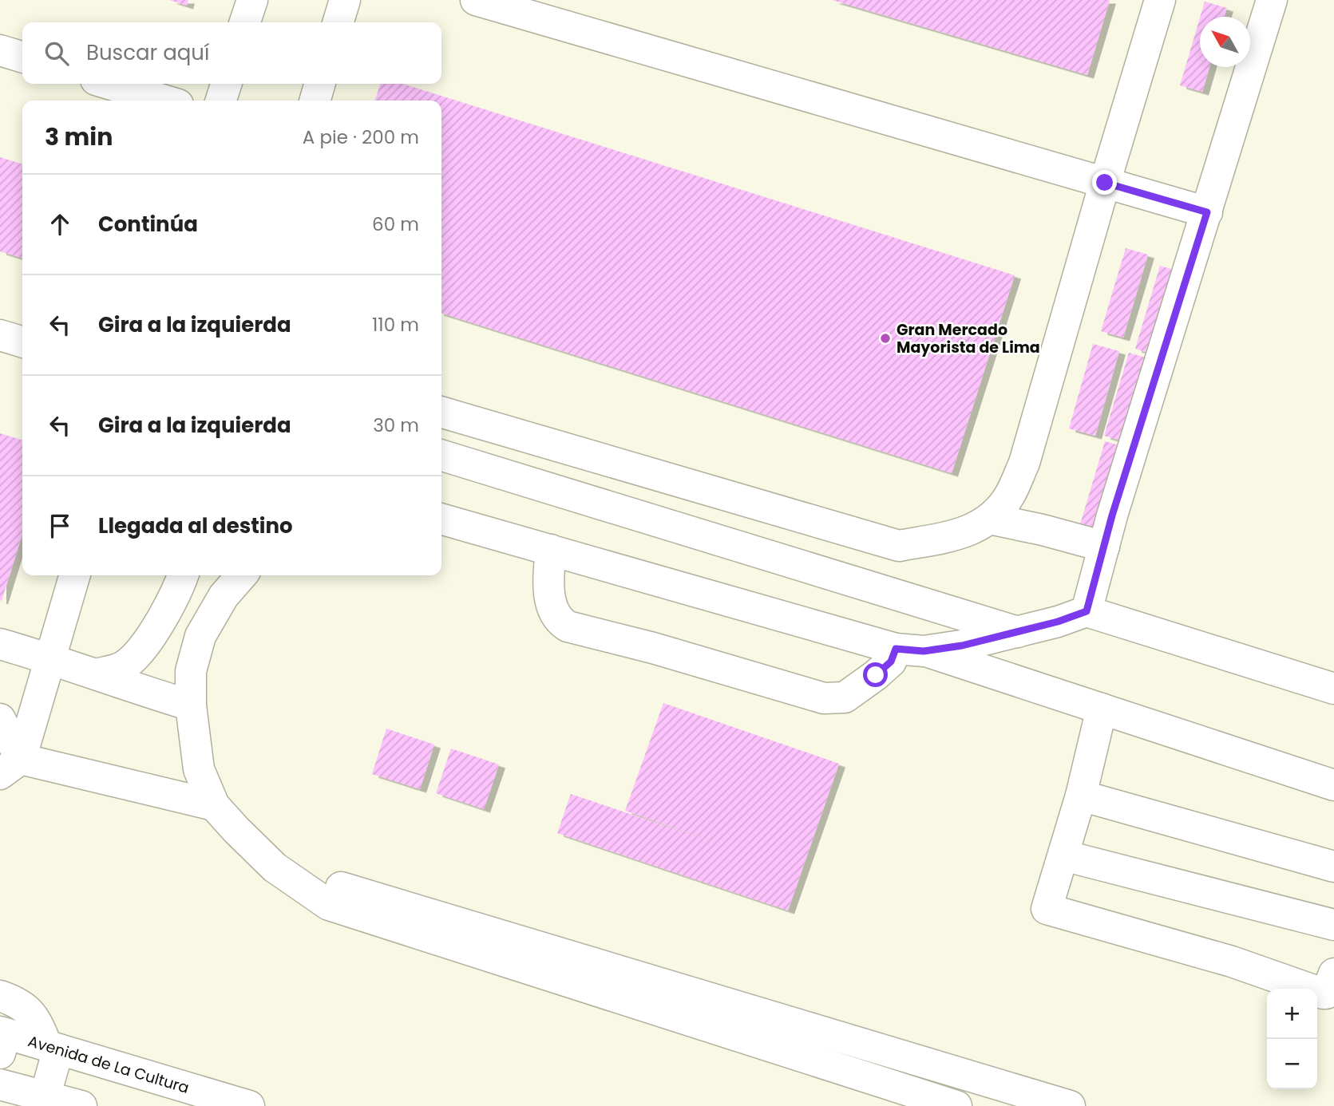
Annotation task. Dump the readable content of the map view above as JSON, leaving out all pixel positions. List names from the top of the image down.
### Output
{
  "streets": {
    "main road": ["Avenida de La Cultura"]
  },
  "places": ["Gran Mercado Mayorista de Lima"],
  "north": "top left",
  "page": {
    "search": "Buscar aquí",
    "heading": ["3 min", "A pie · 200 m"],
    "list": [
      ["Continúa", "60 m"],
      ["Gira a la izquierda", "110 m"],
      ["Gira a la izquierda", "30 m"],
      "Llegada al destino"
    ],
    "map_buttons": ["+", "−"]
  }
}
